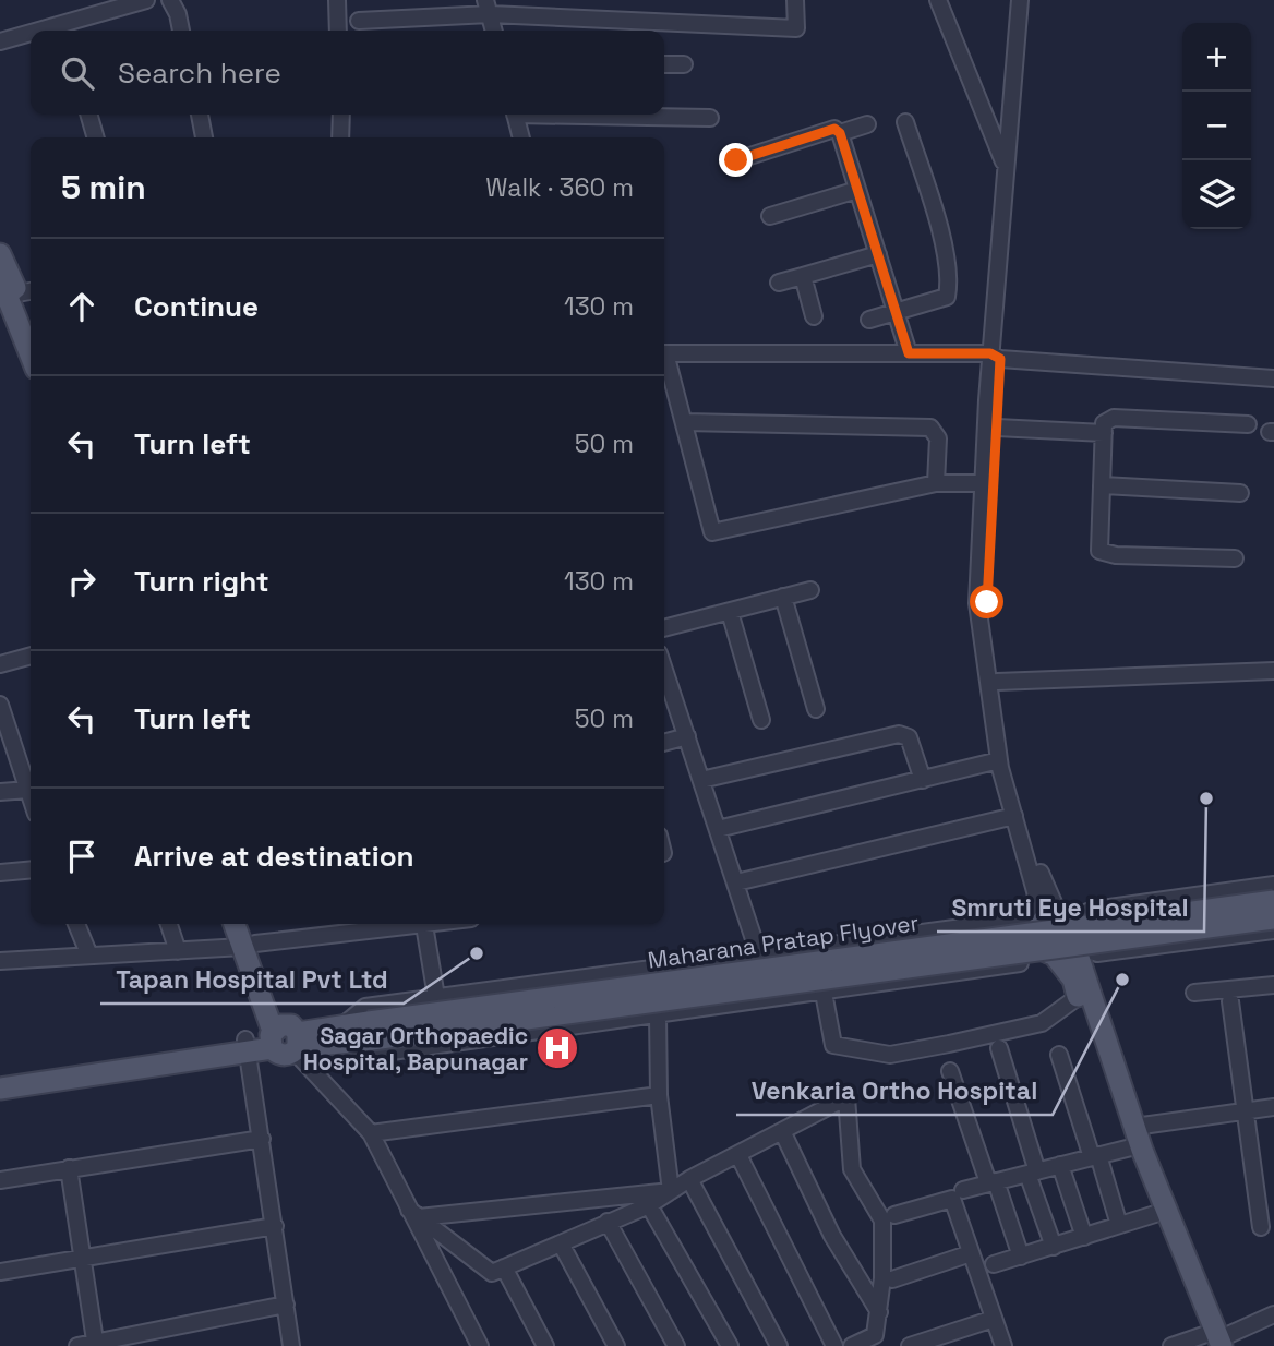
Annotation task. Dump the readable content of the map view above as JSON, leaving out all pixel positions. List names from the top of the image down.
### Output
{
  "streets": {
    "main road": ["Maharana Pratap Flyover"]
  },
  "places": {
    "other": ["Smruti Eye Hospital", "Tapan Hospital Pvt Ltd", "Venkaria Ortho Hospital"],
    "hospital": ["Sagar Orthopaedic Hospital, Bapunagar"]
  },
  "page": {
    "map_buttons": ["+", "−"],
    "search": "Search here",
    "heading": ["5 min", "Walk · 360 m"],
    "list": [
      ["Continue", "130 m"],
      ["Turn left", "50 m"],
      ["Turn right", "130 m"],
      ["Turn left", "50 m"],
      "Arrive at destination"
    ]
  }
}
